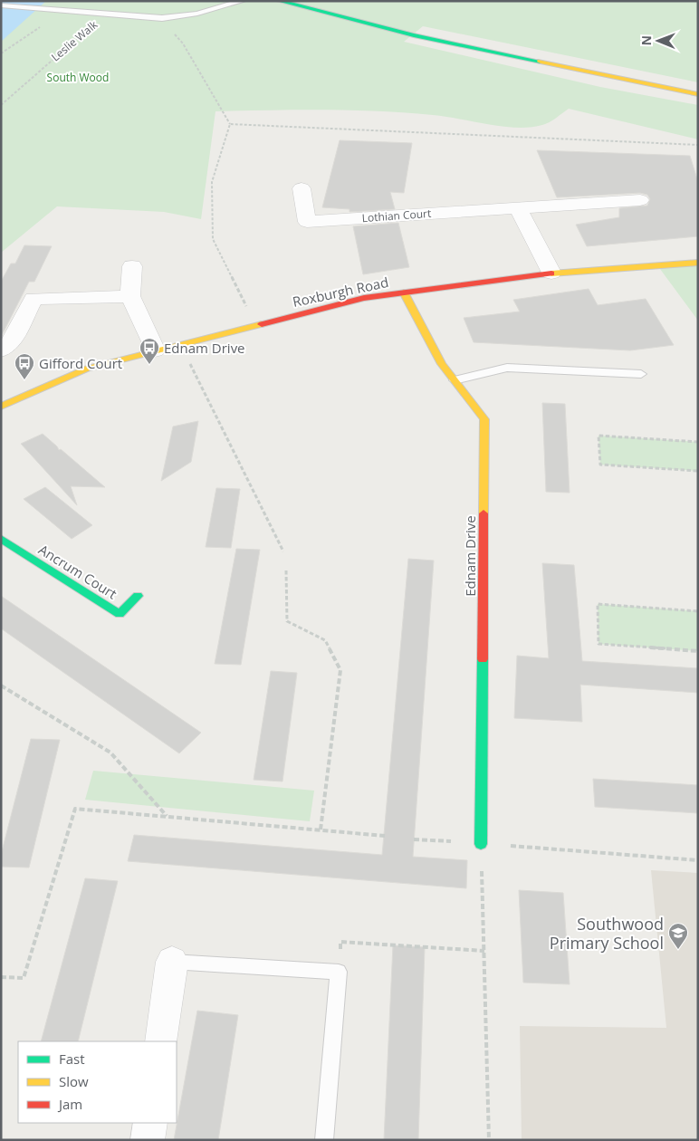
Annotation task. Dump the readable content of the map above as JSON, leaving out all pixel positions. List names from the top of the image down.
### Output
{
  "streets": {
    "street": [
      "Lothian Court",
      "Roxburgh Road",
      "Ednam Drive",
      "Ancrum Court"
    ],
    "path": ["Leslie Walk"]
  },
  "crossings": [
    ["Roxburgh Road", "Ednam Drive"]
  ],
  "parks": ["South Wood"],
  "places": {
    "bus stop": ["Ednam Drive", "Gifford Court"],
    "school or university": ["Southwood Primary School"]
  },
  "legend": ["Fast", "Slow", "Jam"],
  "north": "left"
}
